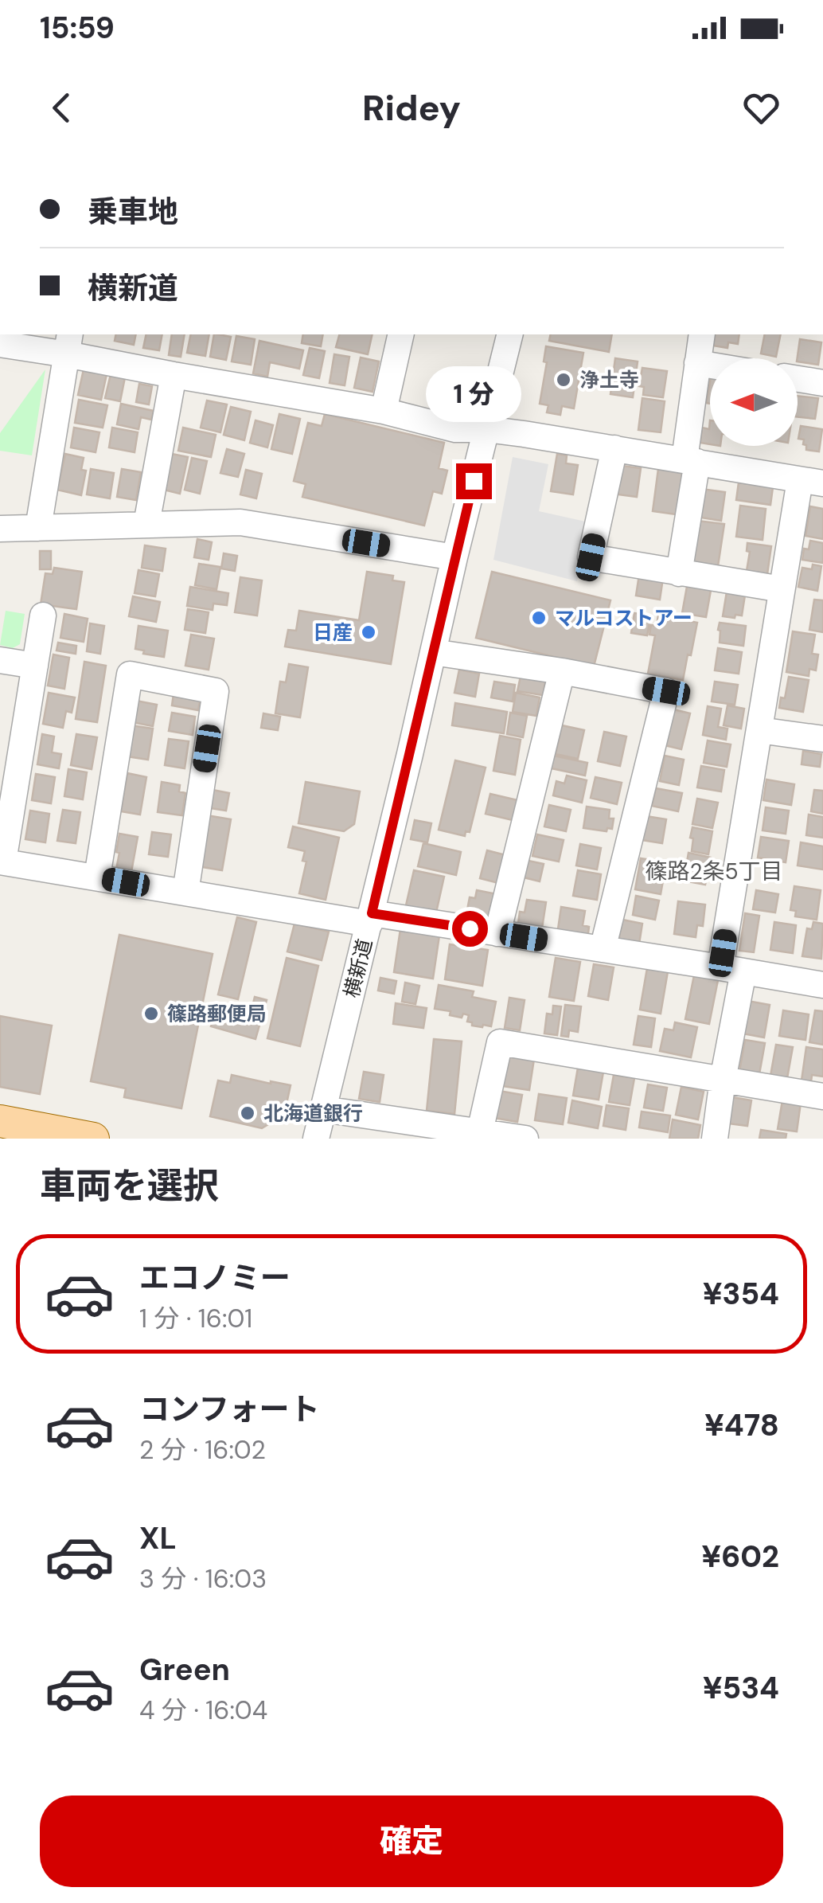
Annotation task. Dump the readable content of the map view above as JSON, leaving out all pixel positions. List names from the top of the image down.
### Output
{
  "streets": {
    "street": ["横新道"]
  },
  "districts": ["篠路2条5丁目"],
  "places": [
    "浄土寺",
    "マルコストアー",
    "日産",
    "篠路郵便局",
    "北海道銀行"
  ],
  "north": "left",
  "page": {
    "status": "15:59",
    "header": "Ridey",
    "banner": ["乗車地", "横新道"],
    "bubble": "1 分",
    "heading": "車両を選択",
    "list": [
      {
        "name": "エコノミー",
        "note": "1 分 · 16:01",
        "value": "¥354"
      },
      {
        "name": "コンフォート",
        "note": "2 分 · 16:02",
        "value": "¥478"
      },
      {
        "name": "XL",
        "note": "3 分 · 16:03",
        "value": "¥602"
      },
      {
        "name": "Green",
        "note": "4 分 · 16:04",
        "value": "¥534"
      }
    ],
    "buttons": "確定"
  }
}
